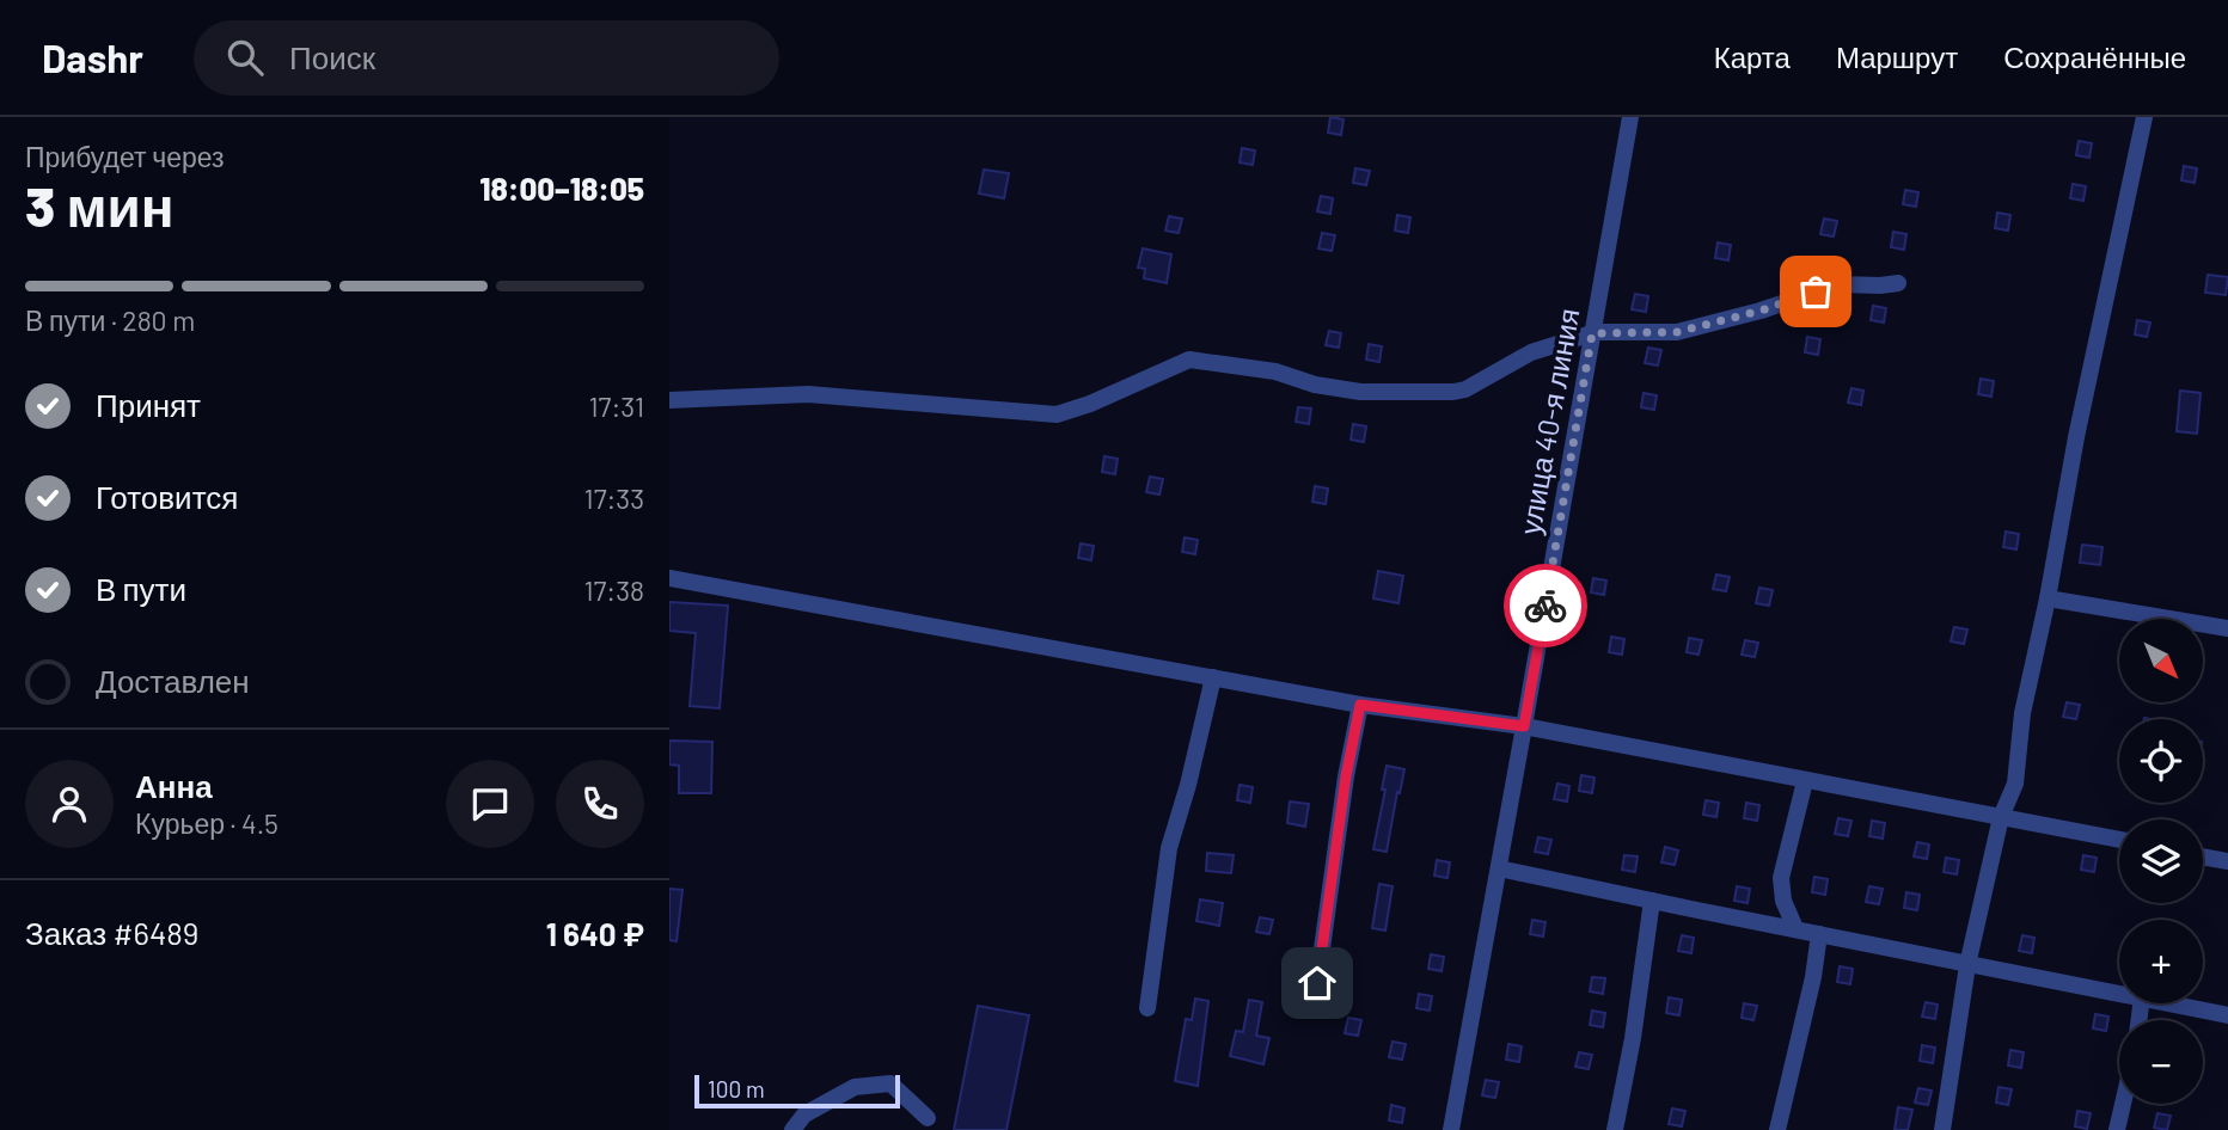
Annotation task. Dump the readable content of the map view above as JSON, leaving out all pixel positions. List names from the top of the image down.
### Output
{
  "streets": {
    "street": ["улица 40-я линия"]
  },
  "scale_bar": "100 m",
  "north": "bottom right",
  "page": {
    "header": "Dashr",
    "search": "Поиск",
    "nav": ["Карта", "Маршрут", "Сохранённые"],
    "heading": ["3 мин", "Прибудет через", "18:00–18:05"],
    "panel": [
      "Анна",
      "Курьер · 4.5",
      "Заказ #6489",
      "1 640 ₽"
    ],
    "bar": "В пути · 280 m",
    "list": [
      ["Принят", "17:31"],
      ["Готовится", "17:33"],
      ["В пути", "17:38"],
      "Доставлен"
    ],
    "map_buttons": ["+", "−"],
    "scale": "100 m"
  }
}
